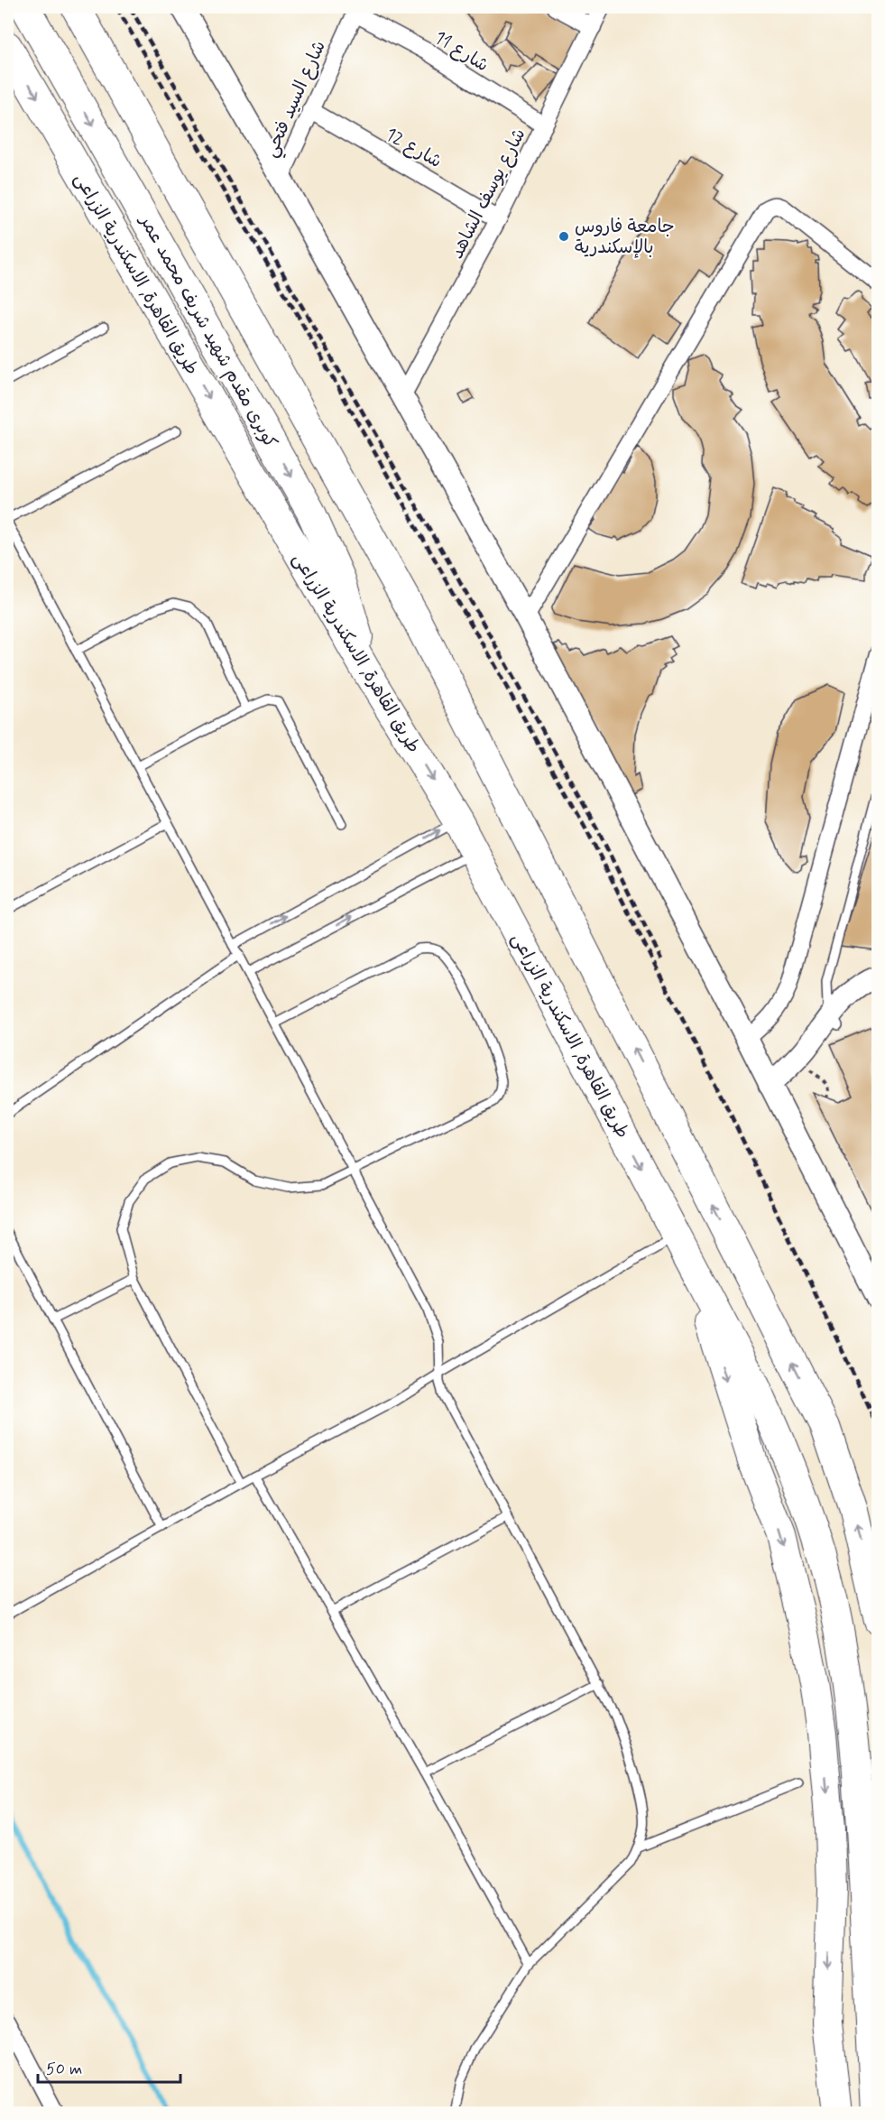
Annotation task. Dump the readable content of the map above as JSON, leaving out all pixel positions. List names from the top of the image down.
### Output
{
  "streets": {
    "highway": ["طريق القاهرة, الاسكندرية الزراعى", "كوبرى مقدم شهيد شريف محمد عمر"],
    "street": [
      "شارع 11",
      "شارع السيد فتحي",
      "شارع 12",
      "شارع يوسف الشاهد"
    ]
  },
  "crossings": [
    ["شارع 11", "شارع السيد فتحي"],
    ["شارع 11", "شارع يوسف الشاهد"],
    ["شارع السيد فتحي", "شارع 12"],
    ["شارع 12", "شارع يوسف الشاهد"],
    ["طريق القاهرة, الاسكندرية الزراعى", "كوبرى مقدم شهيد شريف محمد عمر"]
  ],
  "places": ["جامعة فاروس بالإسكندرية"],
  "scale_bar": "50 m"
}
